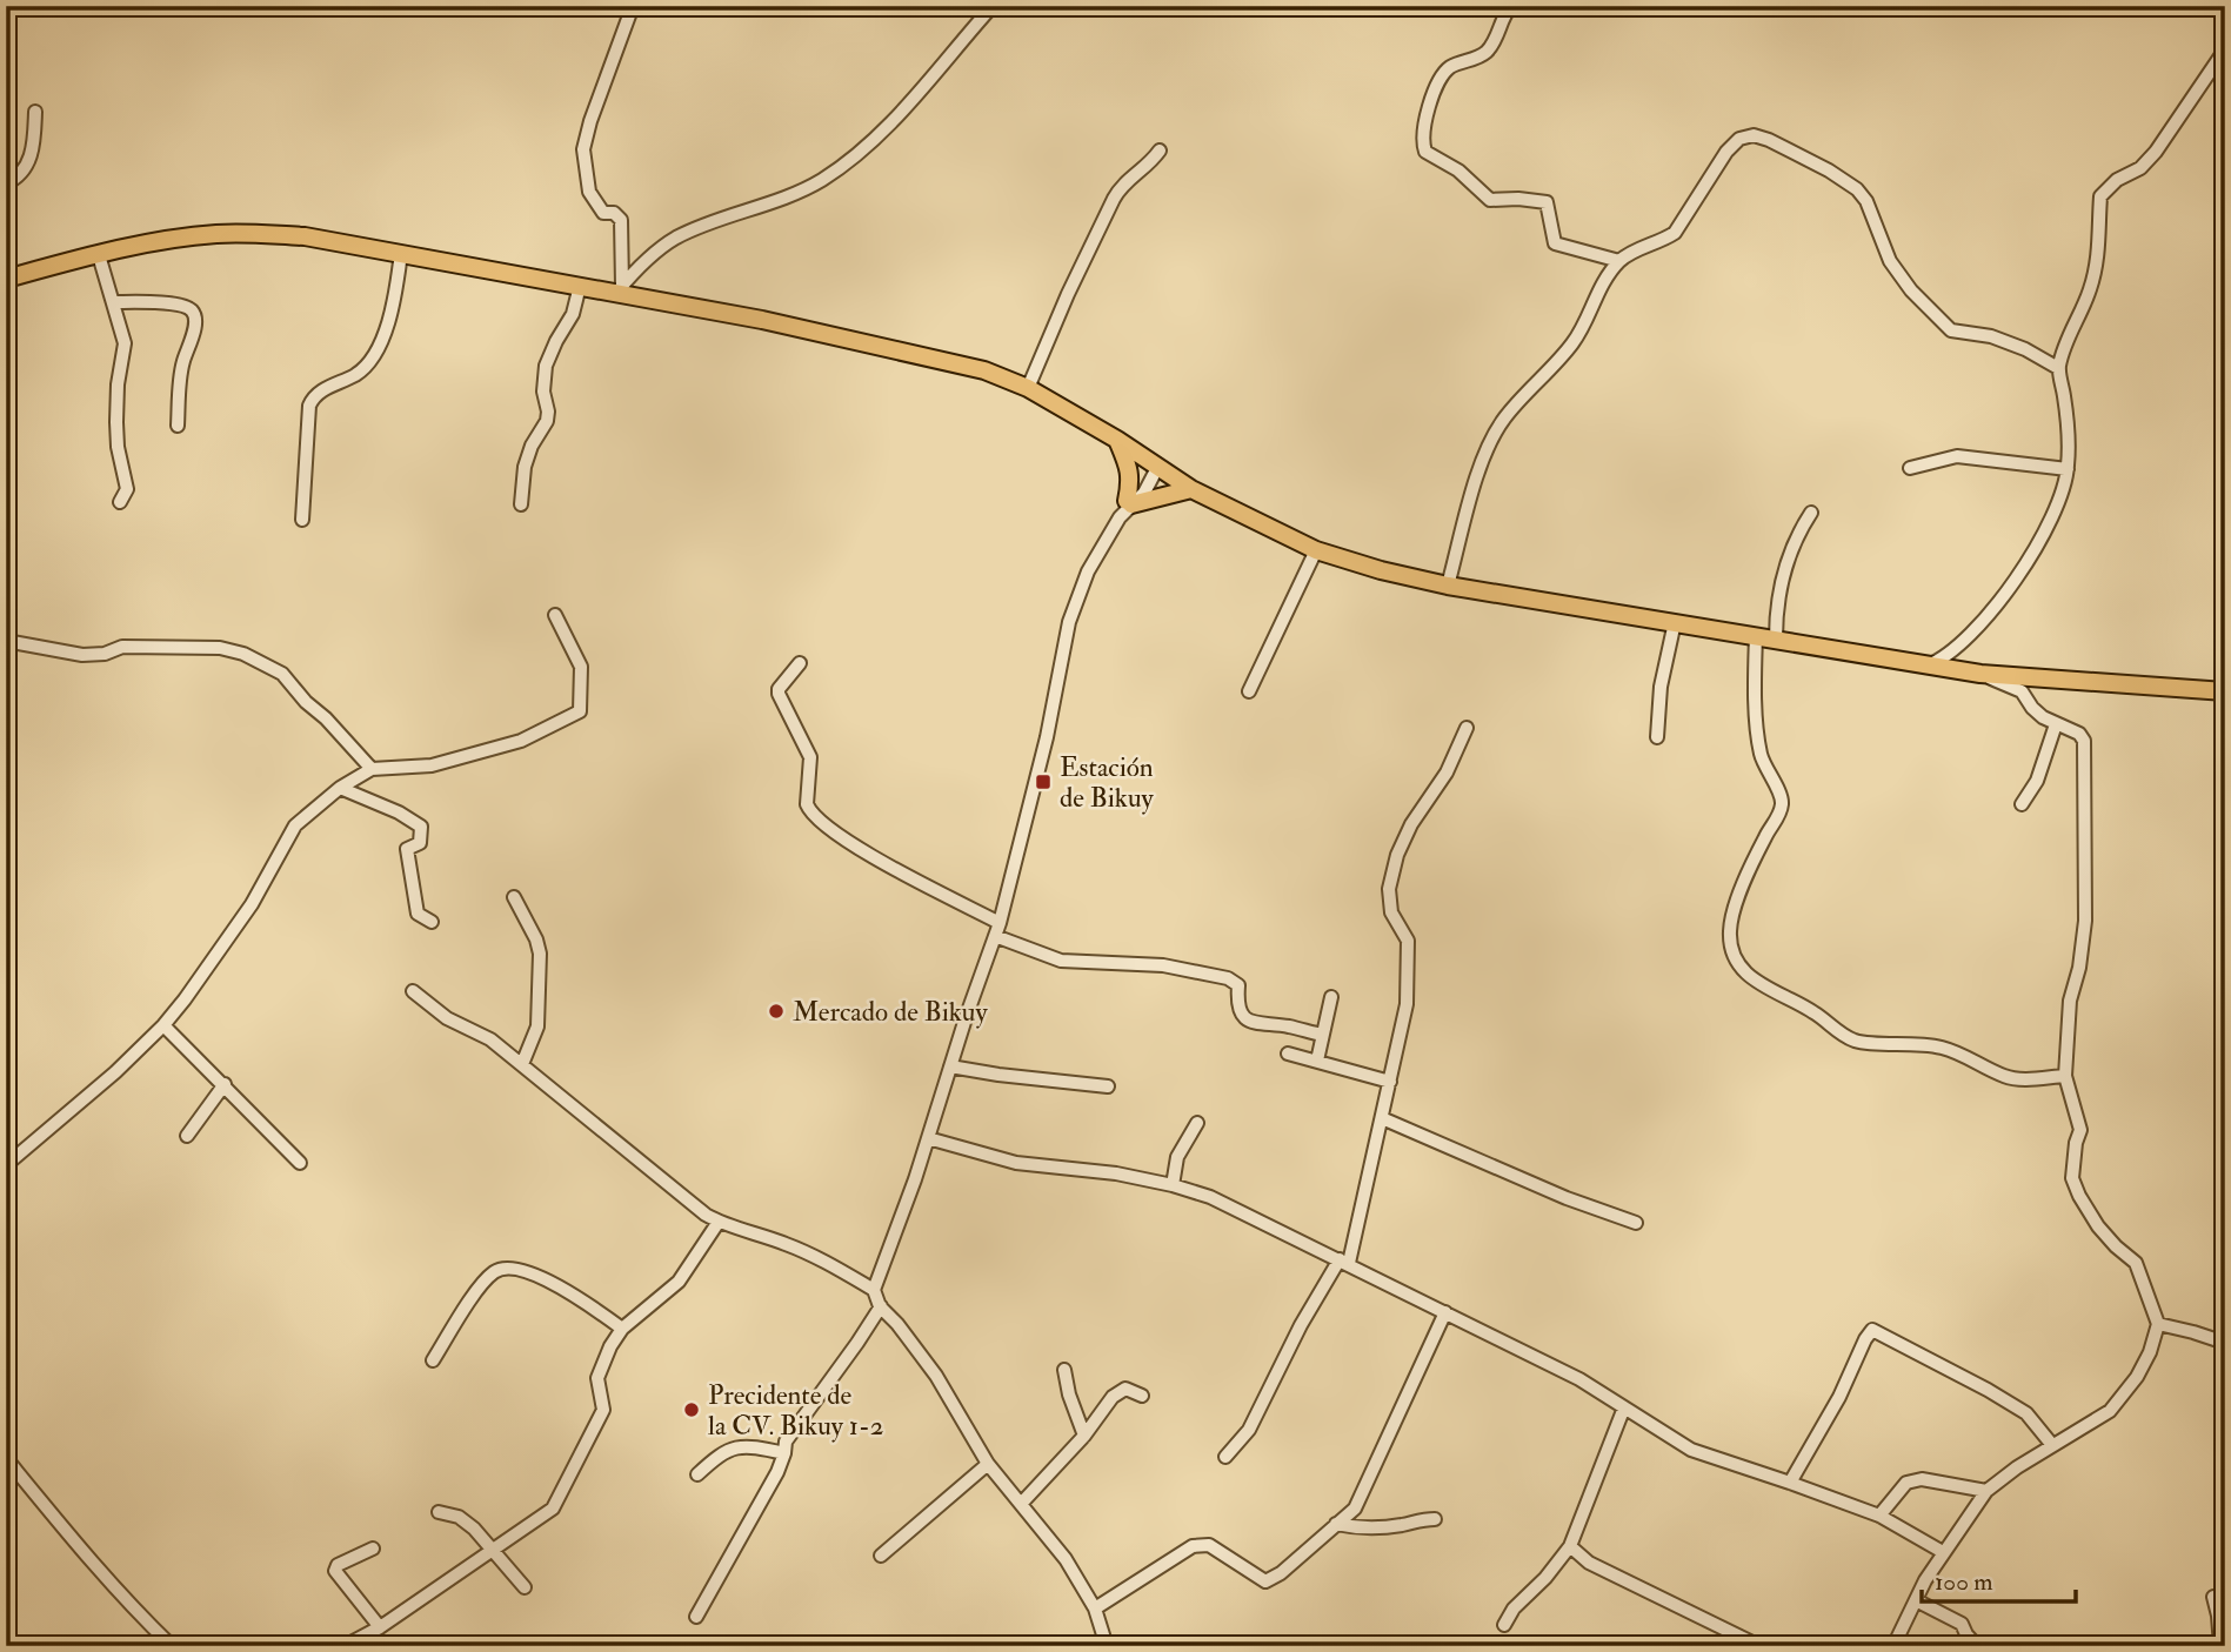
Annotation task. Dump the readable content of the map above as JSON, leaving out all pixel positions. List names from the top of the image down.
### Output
{
  "places": {
    "transit": ["Estación de Bikuy"],
    "other": ["Mercado de Bikuy", "Precidente de la CV. Bikuy 1-2"]
  },
  "scale_bar": "100 m"
}
